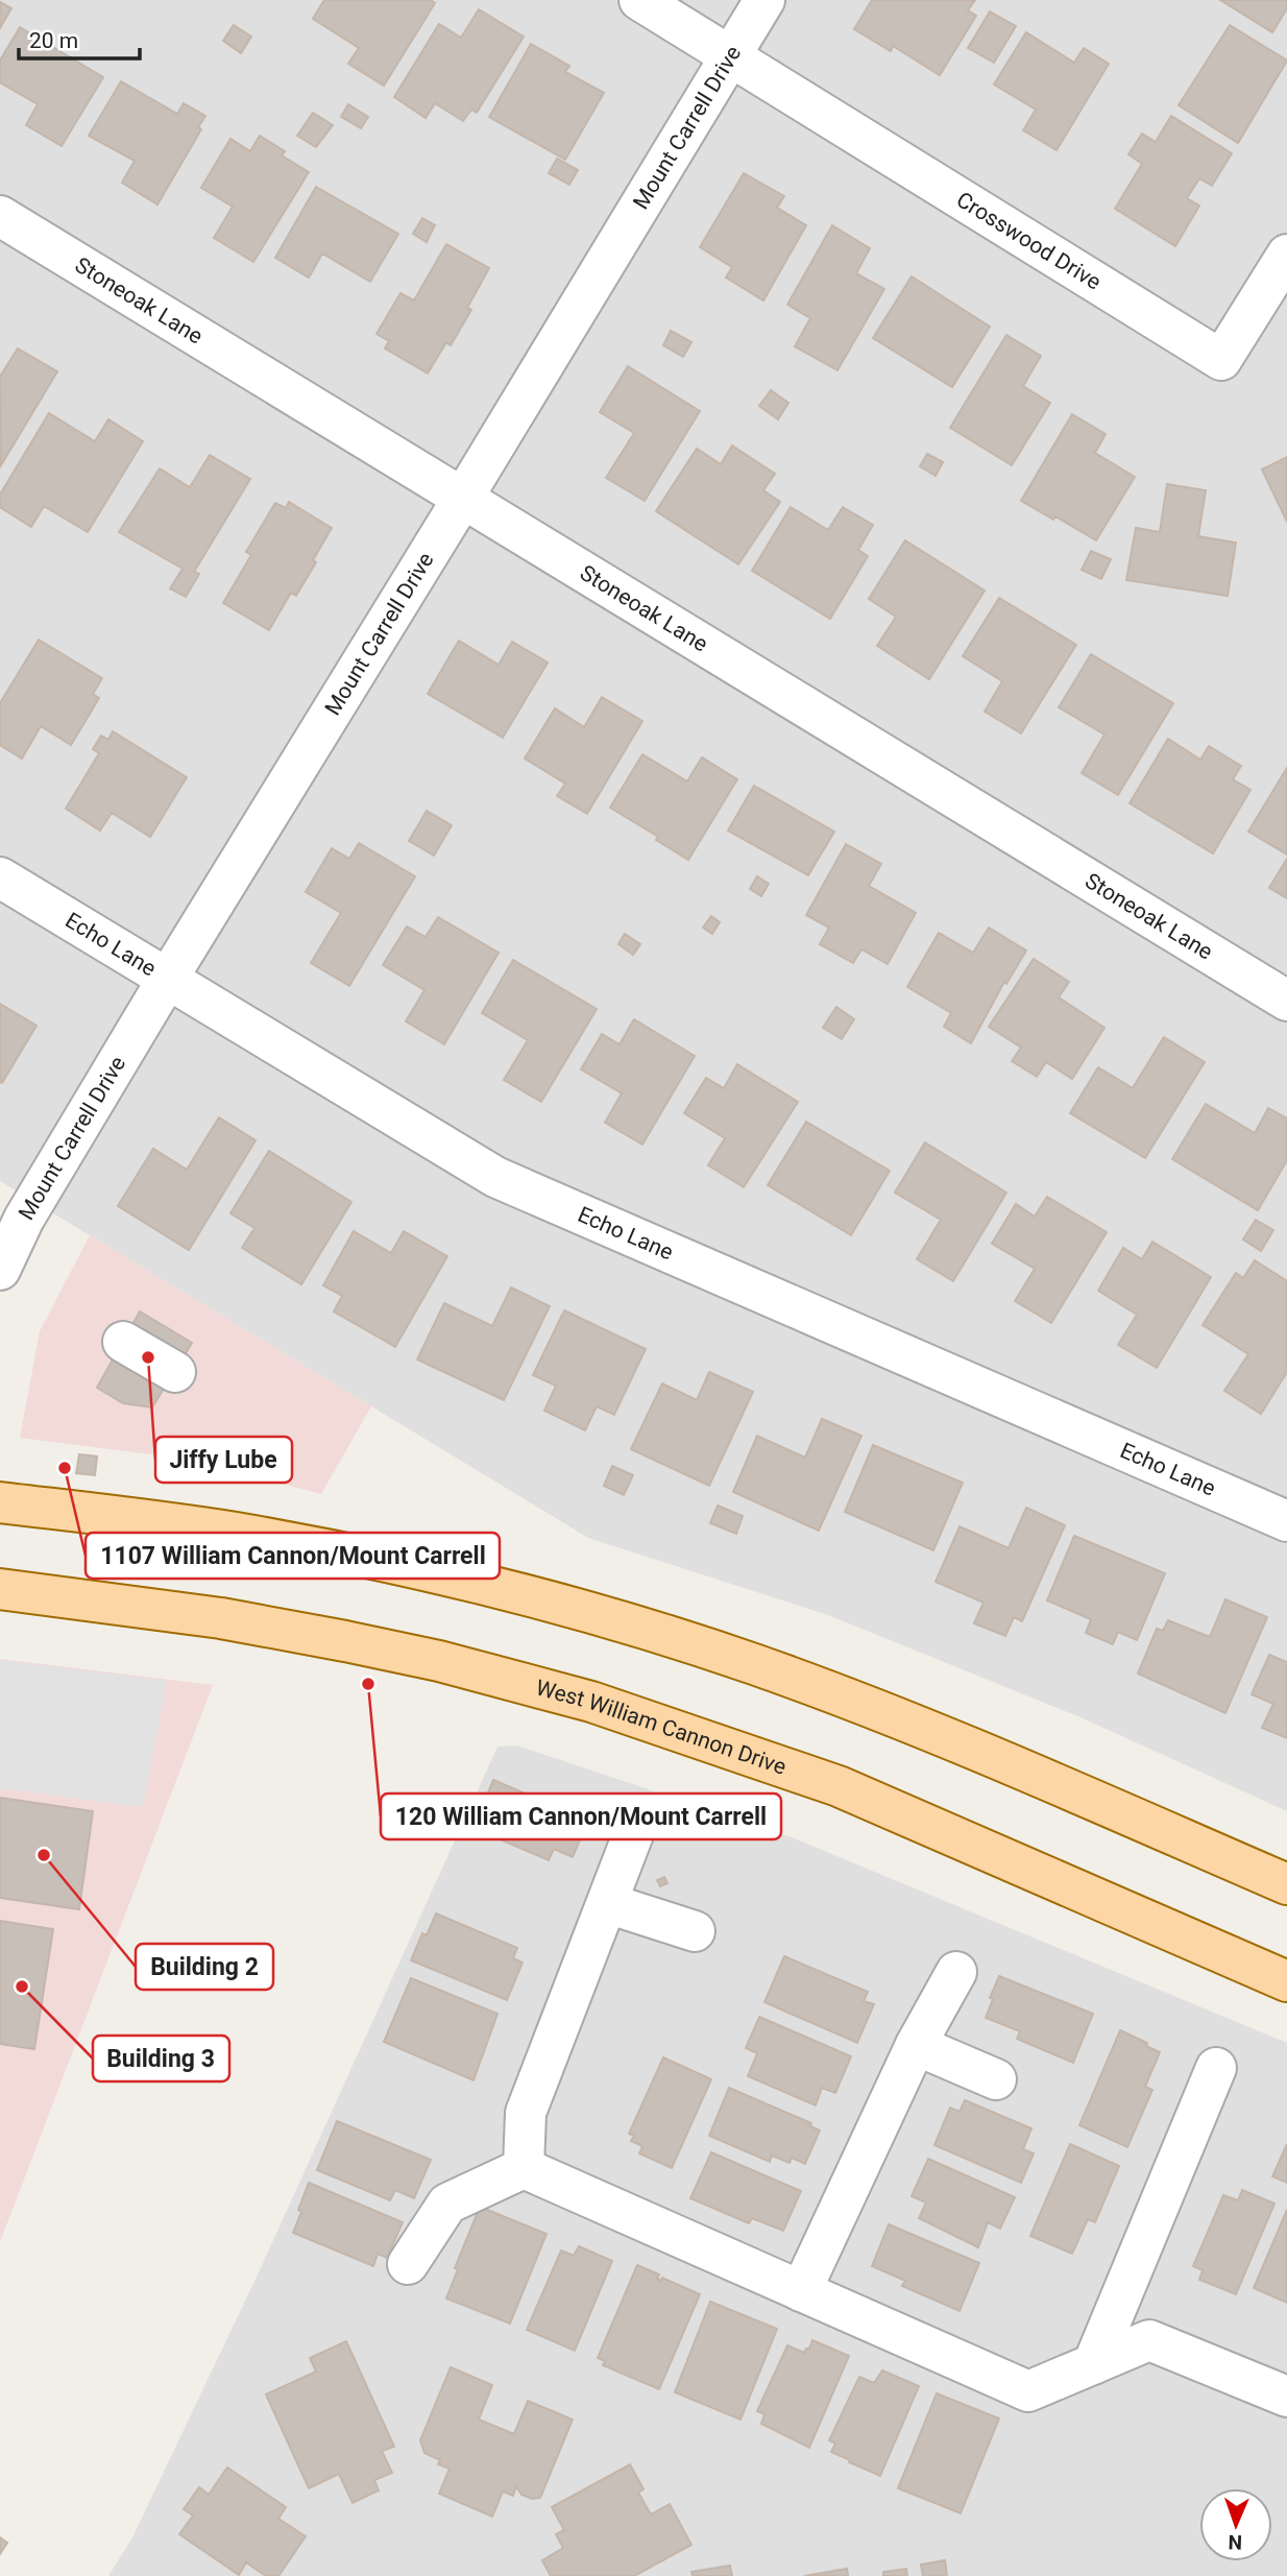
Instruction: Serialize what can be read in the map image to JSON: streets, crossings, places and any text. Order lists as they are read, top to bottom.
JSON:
{
  "streets": {
    "main road": ["West William Cannon Drive"],
    "street": [
      "Mount Carrell Drive",
      "Crosswood Drive",
      "Stoneoak Lane",
      "Echo Lane"
    ]
  },
  "crossings": [
    ["Mount Carrell Drive", "Crosswood Drive"],
    ["Mount Carrell Drive", "Stoneoak Lane"],
    ["Mount Carrell Drive", "Echo Lane"]
  ],
  "places": [
    "Jiffy Lube",
    "1107 William Cannon/Mount Carrell",
    "120 William Cannon/Mount Carrell",
    "Building 2",
    "Building 3"
  ],
  "scale_bar": "20 m",
  "north": "bottom"
}
